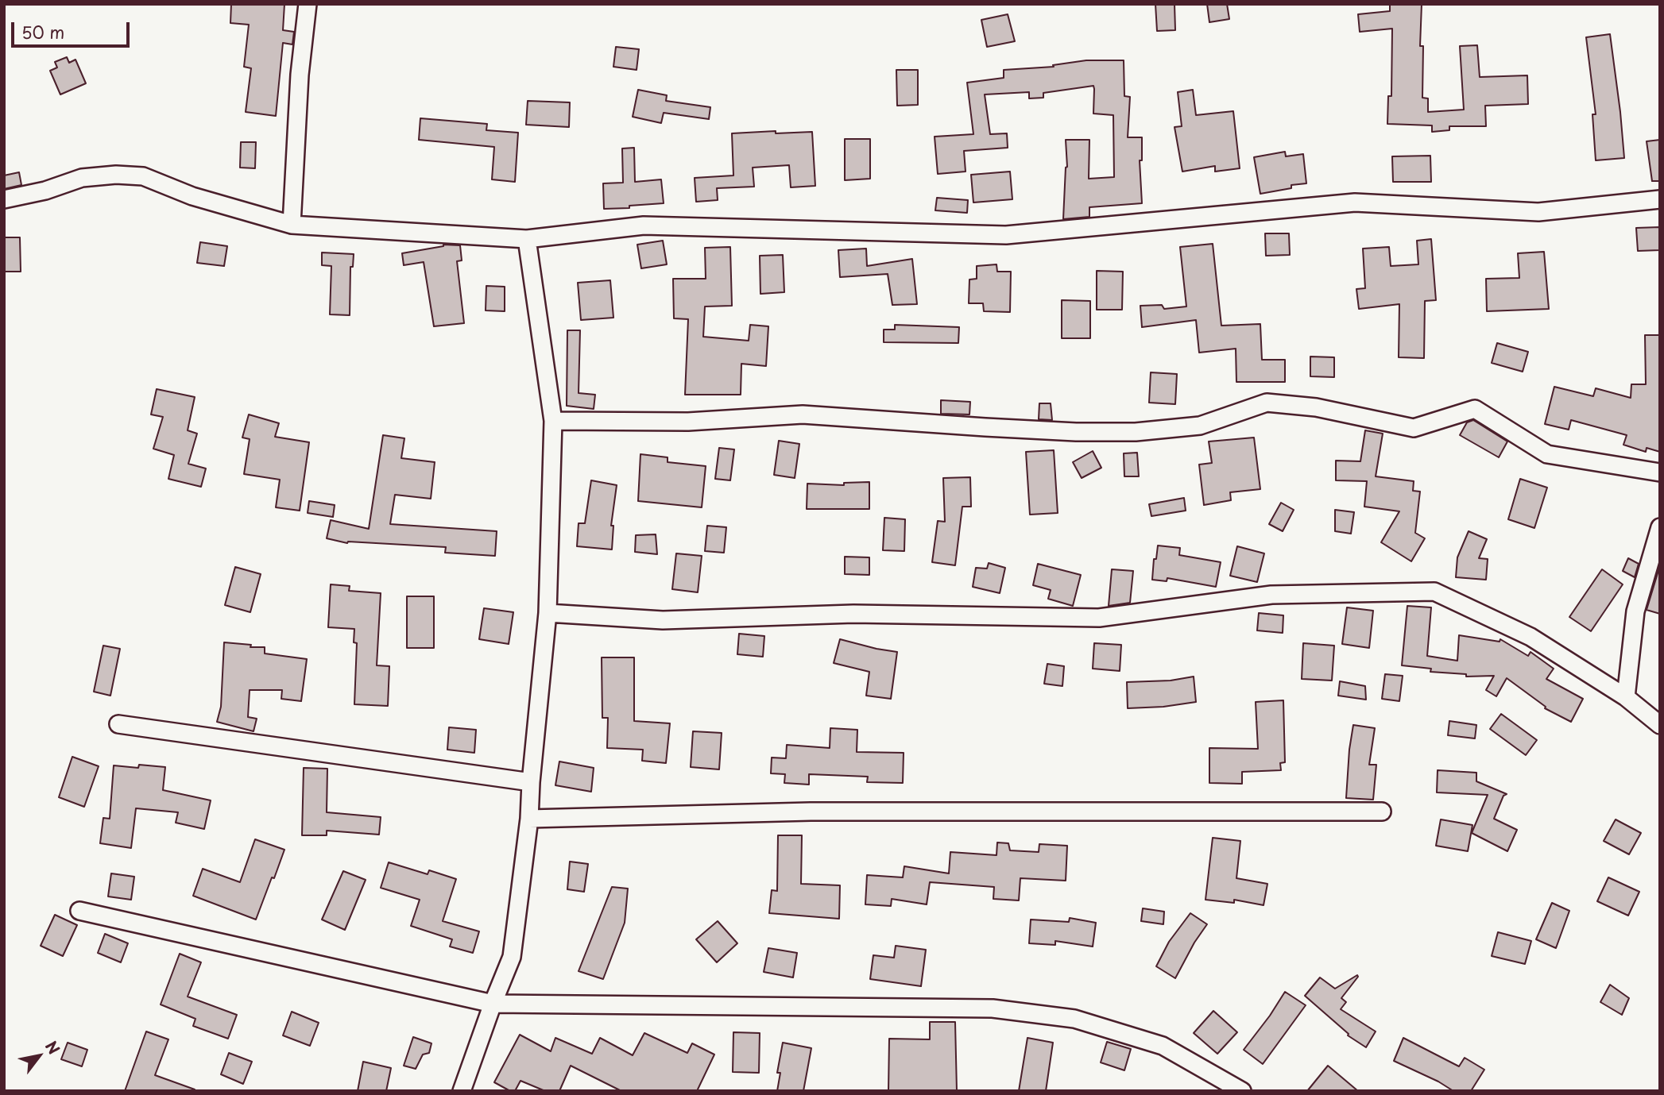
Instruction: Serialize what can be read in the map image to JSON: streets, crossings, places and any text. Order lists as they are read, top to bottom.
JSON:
{
  "scale_bar": "50 m",
  "north": "top right"
}
